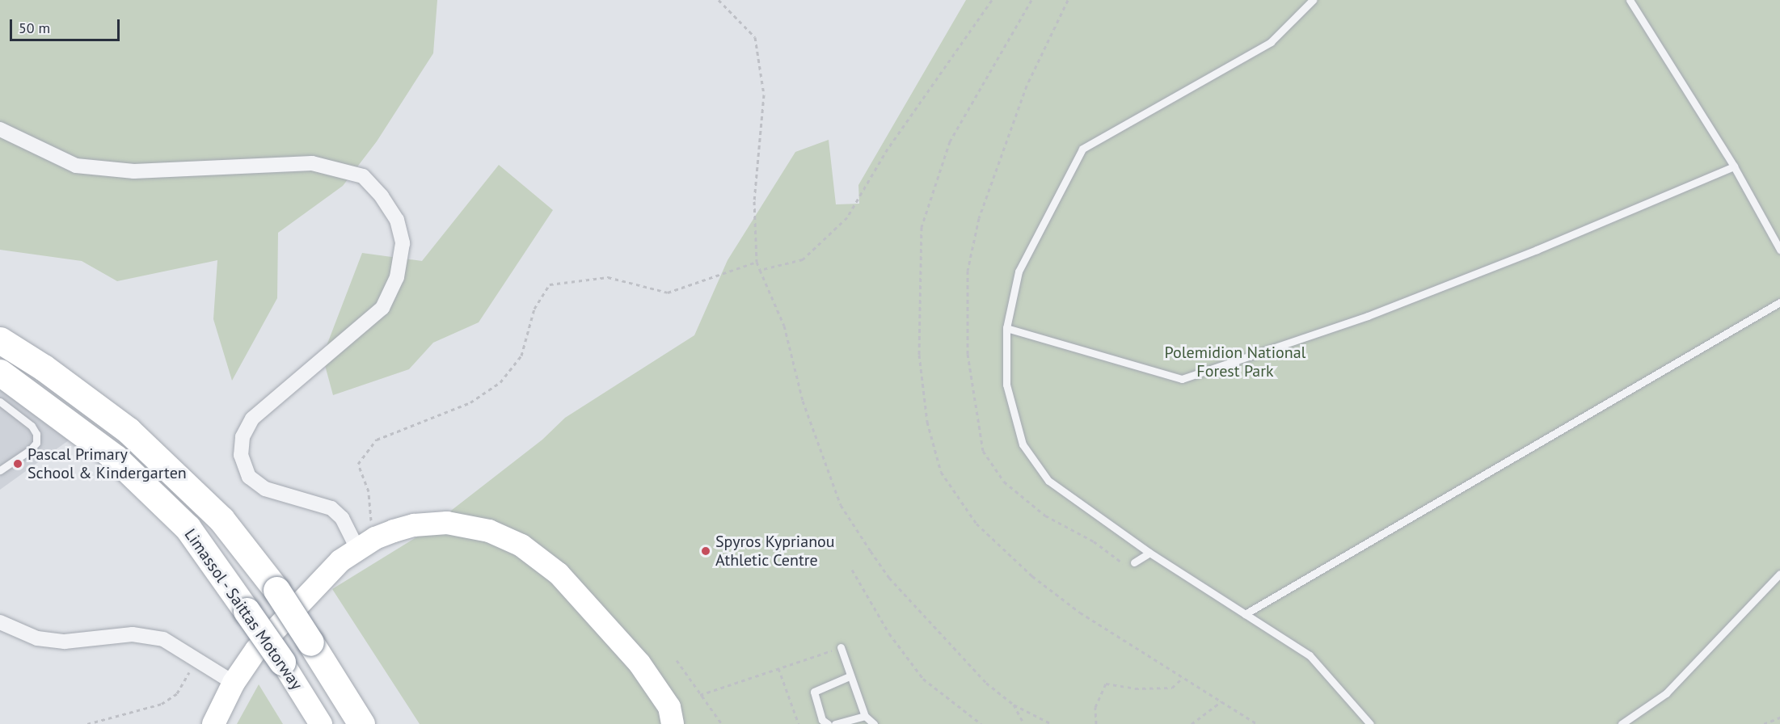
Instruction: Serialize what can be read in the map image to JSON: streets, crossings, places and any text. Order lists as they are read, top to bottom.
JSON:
{
  "streets": {
    "highway": ["Limassol - Saittas Motorway"]
  },
  "parks": ["Polemidion National Forest Park"],
  "places": ["Pascal Primary School & Kindergarten", "Spyros Kyprianou Athletic Centre"],
  "scale_bar": "50 m"
}
